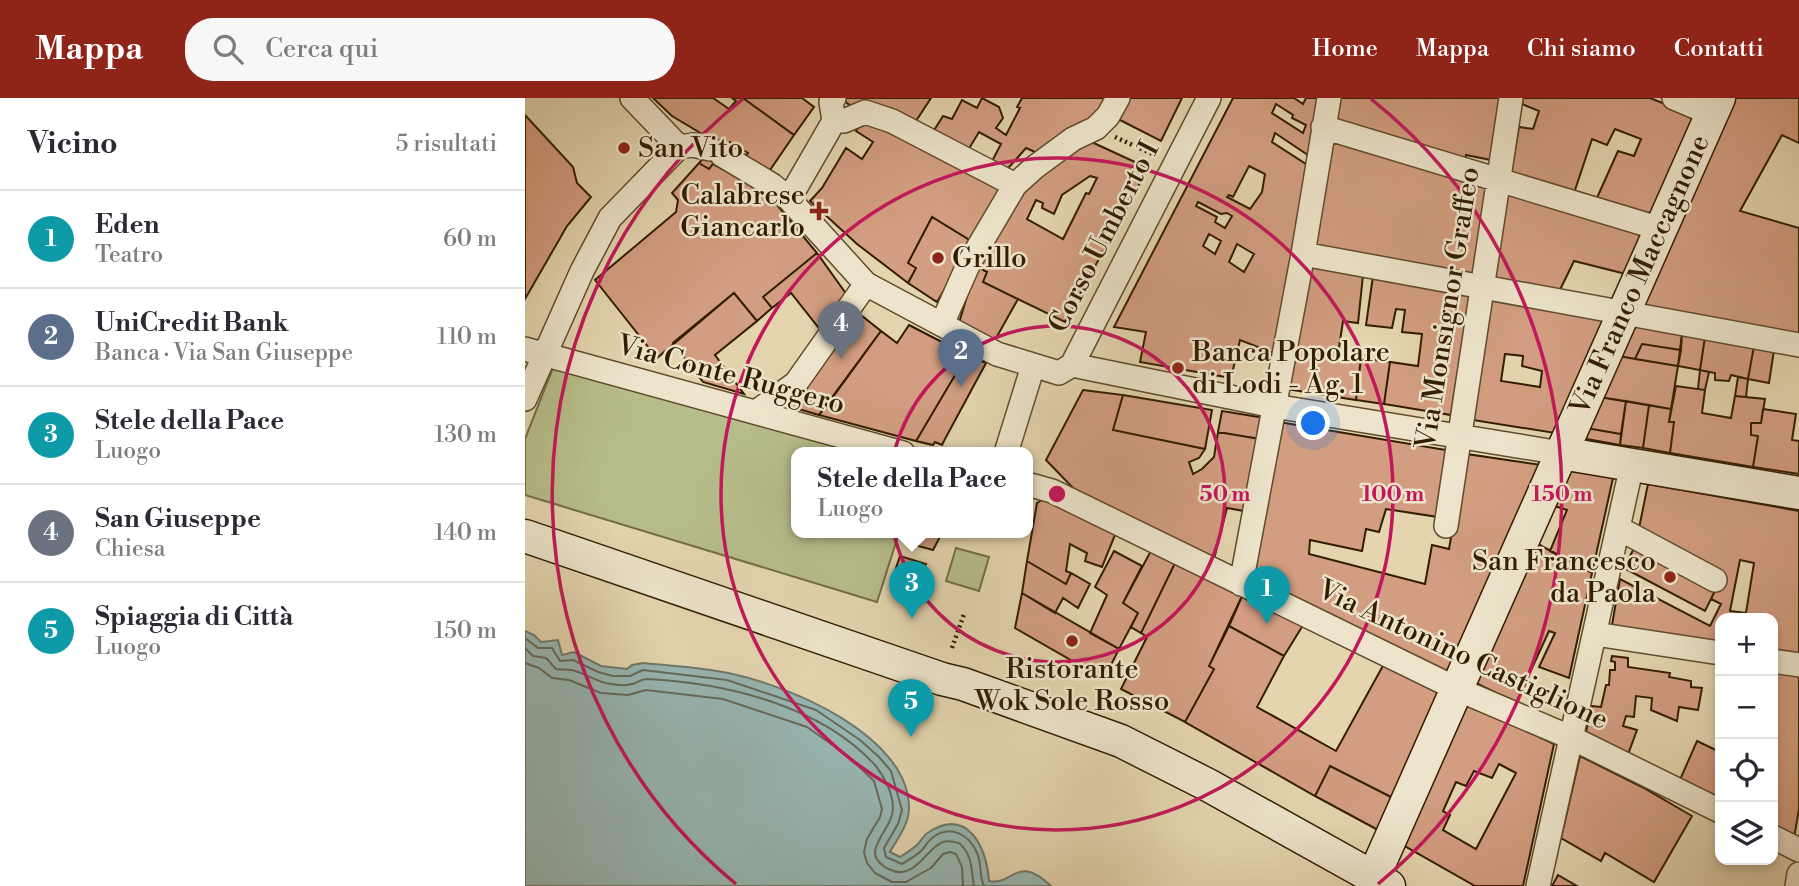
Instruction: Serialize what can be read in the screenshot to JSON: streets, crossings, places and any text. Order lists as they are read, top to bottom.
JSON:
{
  "streets": {
    "main road": ["Via Franco Maccagnone"],
    "street": [
      "Corso Umberto I",
      "Via Monsignor Graffeo",
      "Via Conte Ruggero",
      "Via Antonino Castiglione"
    ]
  },
  "crossings": [
    ["Via Franco Maccagnone", "Via Antonino Castiglione"]
  ],
  "places": {
    "other": [
      "San Vito",
      "Grillo",
      "Banca Popolare di Lodi - Ag. 1",
      "San Francesco da Paola",
      "Ristorante Wok Sole Rosso"
    ],
    "health": ["Calabrese Giancarlo"]
  },
  "page": {
    "header": "Mappa",
    "search": "Cerca qui",
    "nav": [
      "Home",
      "Mappa",
      "Chi siamo",
      "Contatti"
    ],
    "heading": ["Vicino", "5 risultati"],
    "list": [
      {
        "mark": "1",
        "name": "Eden",
        "note": "Teatro",
        "value": "60 m"
      },
      {
        "mark": "2",
        "name": "UniCredit Bank",
        "note": "Banca · Via San Giuseppe",
        "value": "110 m"
      },
      {
        "mark": "3",
        "name": "Stele della Pace",
        "note": "Luogo",
        "value": "130 m"
      },
      {
        "mark": "4",
        "name": "San Giuseppe",
        "note": "Chiesa",
        "value": "140 m"
      },
      {
        "mark": "5",
        "name": "Spiaggia di Città",
        "note": "Luogo",
        "value": "150 m"
      }
    ],
    "pins": [
      "4",
      "2",
      "3",
      "1",
      "5"
    ],
    "popup": ["Stele della Pace", "Luogo"],
    "map_buttons": ["+", "−"]
  },
  "rings": ["50 m", "100 m", "150 m"]
}
